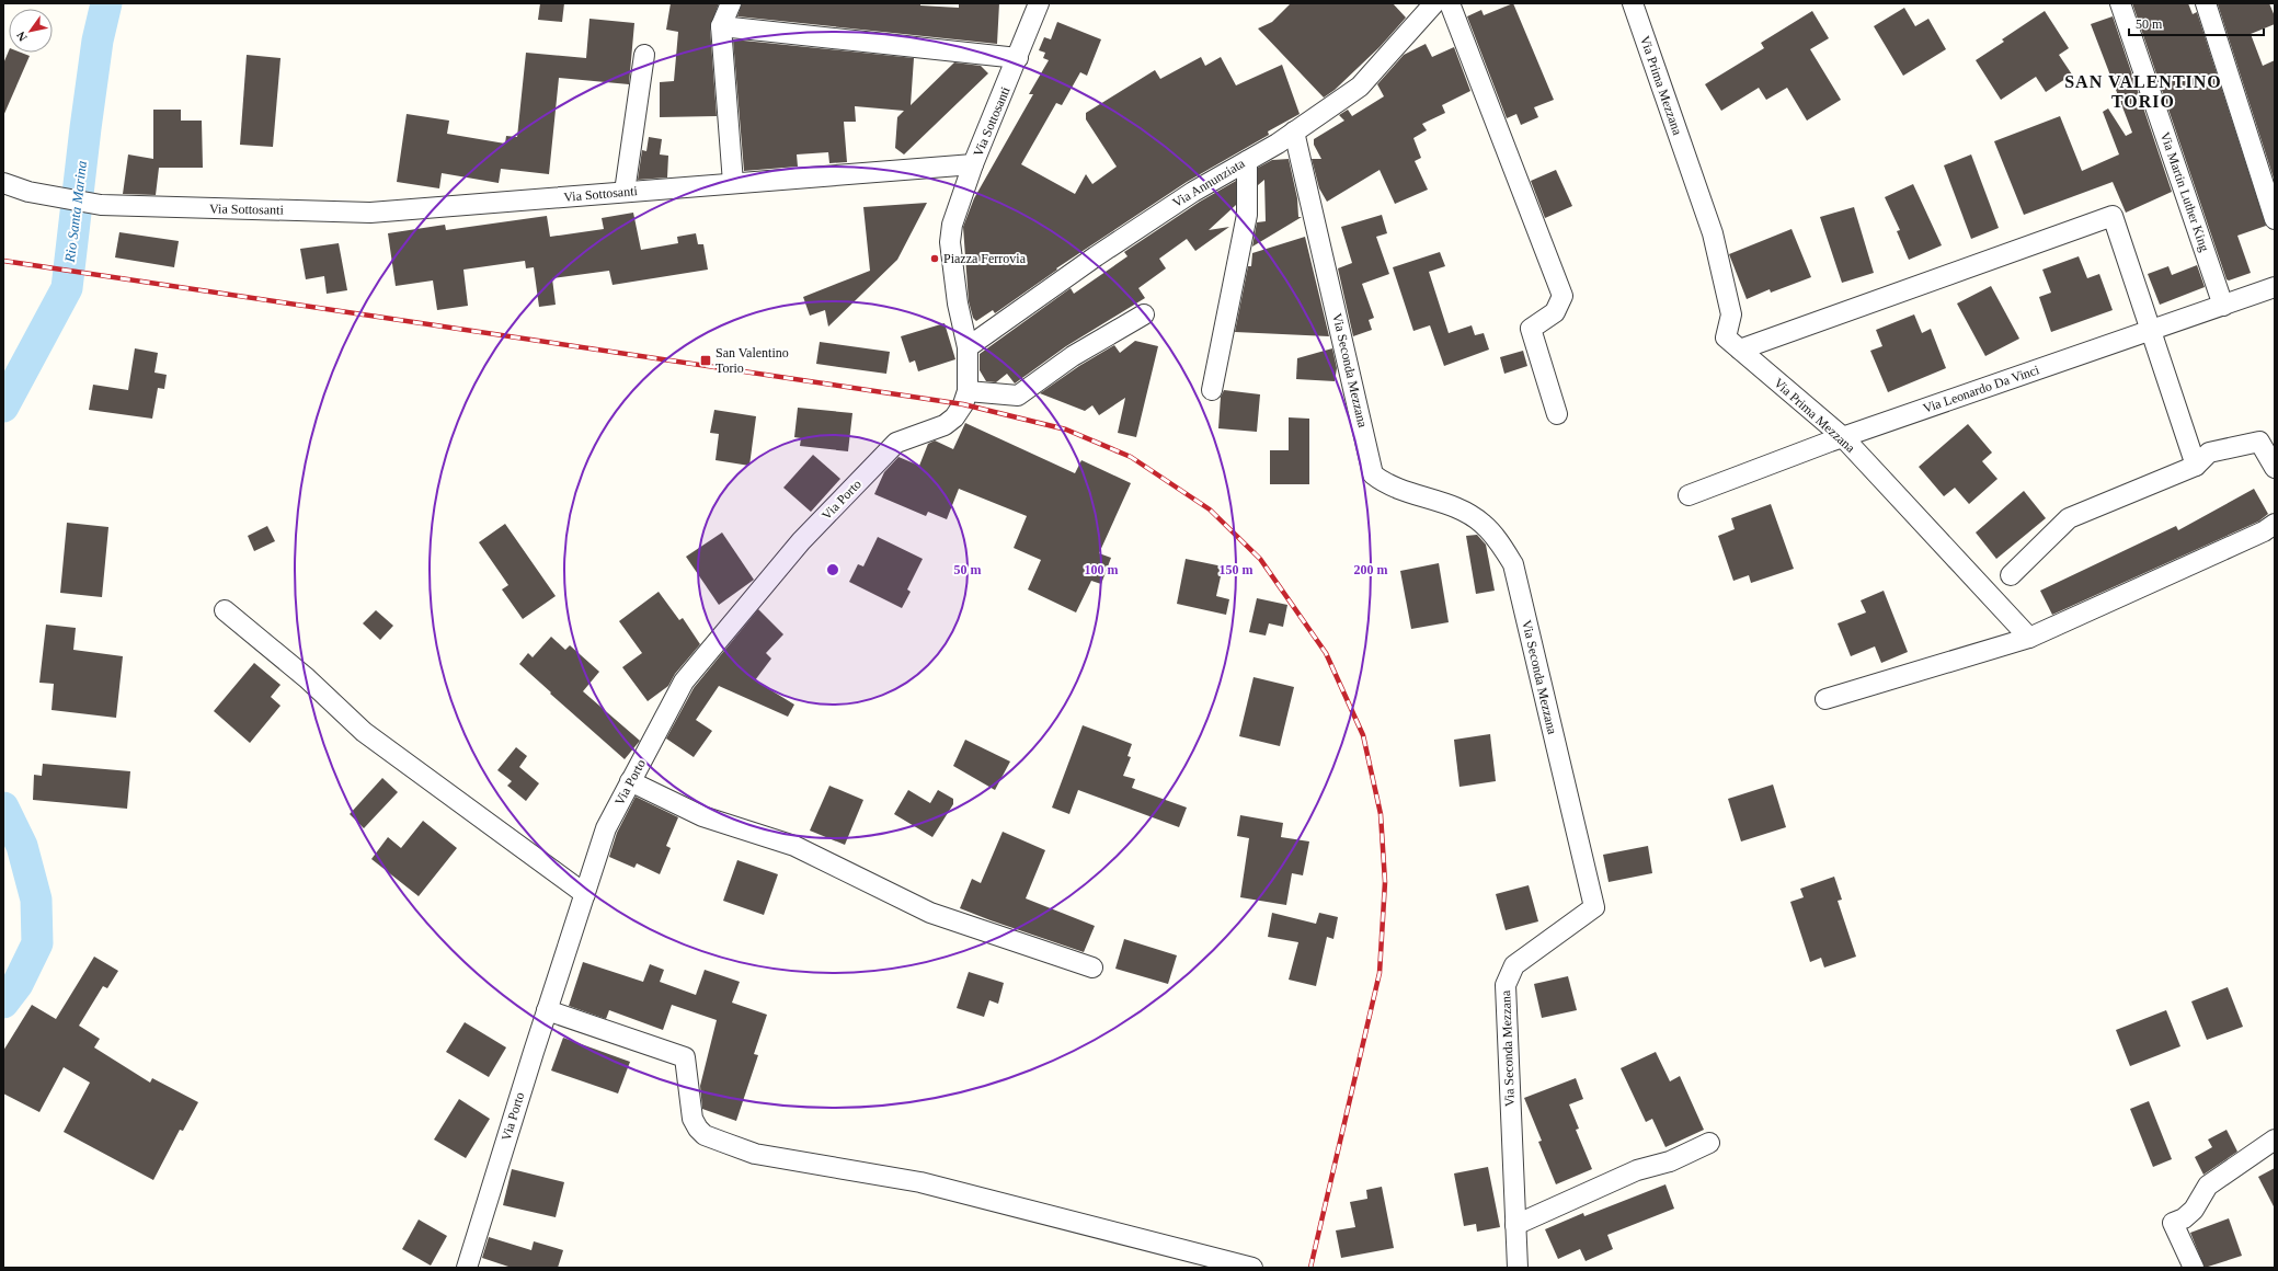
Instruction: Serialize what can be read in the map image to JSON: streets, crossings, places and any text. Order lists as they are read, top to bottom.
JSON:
{
  "streets": {
    "street": [
      "Via Prima Mezzana",
      "Via Sottosanti",
      "Via Annunziata",
      "Via Martin Luther King",
      "Via Seconda Mezzana",
      "Via Leonardo Da Vinci",
      "Via Porto"
    ]
  },
  "crossings": [
    ["Via Prima Mezzana", "Via Leonardo Da Vinci"],
    ["Via Annunziata", "Via Seconda Mezzana"],
    ["Via Martin Luther King", "Via Leonardo Da Vinci"]
  ],
  "districts": ["SAN VALENTINO TORIO"],
  "water": ["Rio Santa Marina"],
  "places": {
    "other": ["Piazza Ferrovia"],
    "transit": ["San Valentino Torio"]
  },
  "scale_bar": "50 m",
  "north": "bottom left",
  "rings": [
    "50 m",
    "100 m",
    "150 m",
    "200 m"
  ]
}
